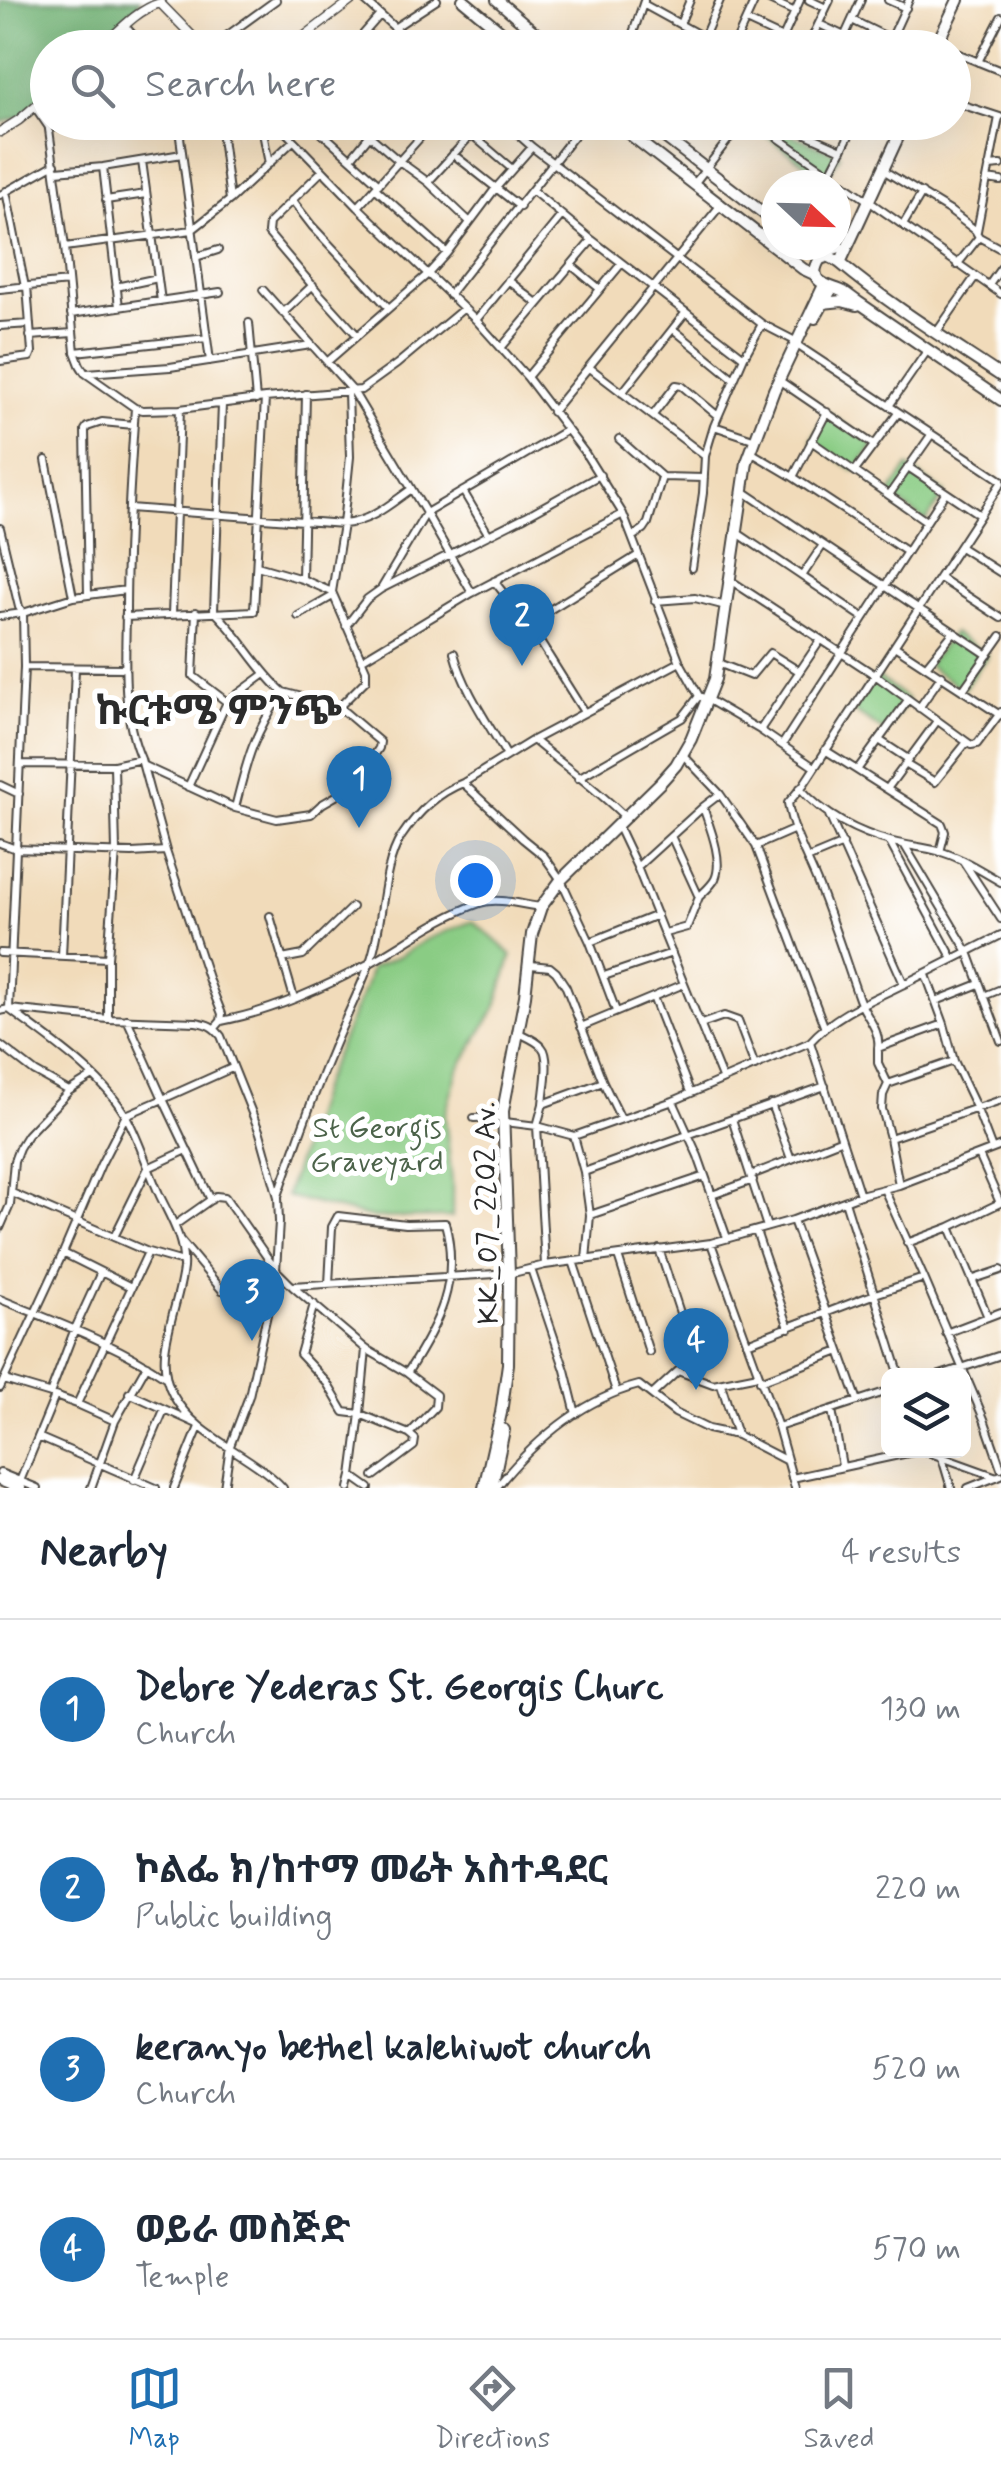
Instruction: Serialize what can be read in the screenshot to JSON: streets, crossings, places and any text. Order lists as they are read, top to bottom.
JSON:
{
  "streets": {
    "main road": ["KK_07_2202 Av."]
  },
  "districts": ["ኩርቱሜ ምንጭ"],
  "parks": ["St Georgis Graveyard"],
  "north": "right",
  "page": {
    "search": "Search here",
    "pins": [
      "2",
      "1",
      "3",
      "4"
    ],
    "heading": ["Nearby", "4 results"],
    "list": [
      {
        "mark": "1",
        "name": "Debre Yederas St. Georgis Churc",
        "note": "Church",
        "value": "130 m"
      },
      {
        "mark": "2",
        "name": "ኮልፌ ክ/ከተማ መሬት አስተዳደር",
        "note": "Public building",
        "value": "220 m"
      },
      {
        "mark": "3",
        "name": "keranyo bethel kalehiwot church",
        "note": "Church",
        "value": "520 m"
      },
      {
        "mark": "4",
        "name": "ወይራ መስጅድ",
        "note": "Temple",
        "value": "570 m"
      }
    ],
    "nav": ["Map", "Directions", "Saved"]
  }
}
